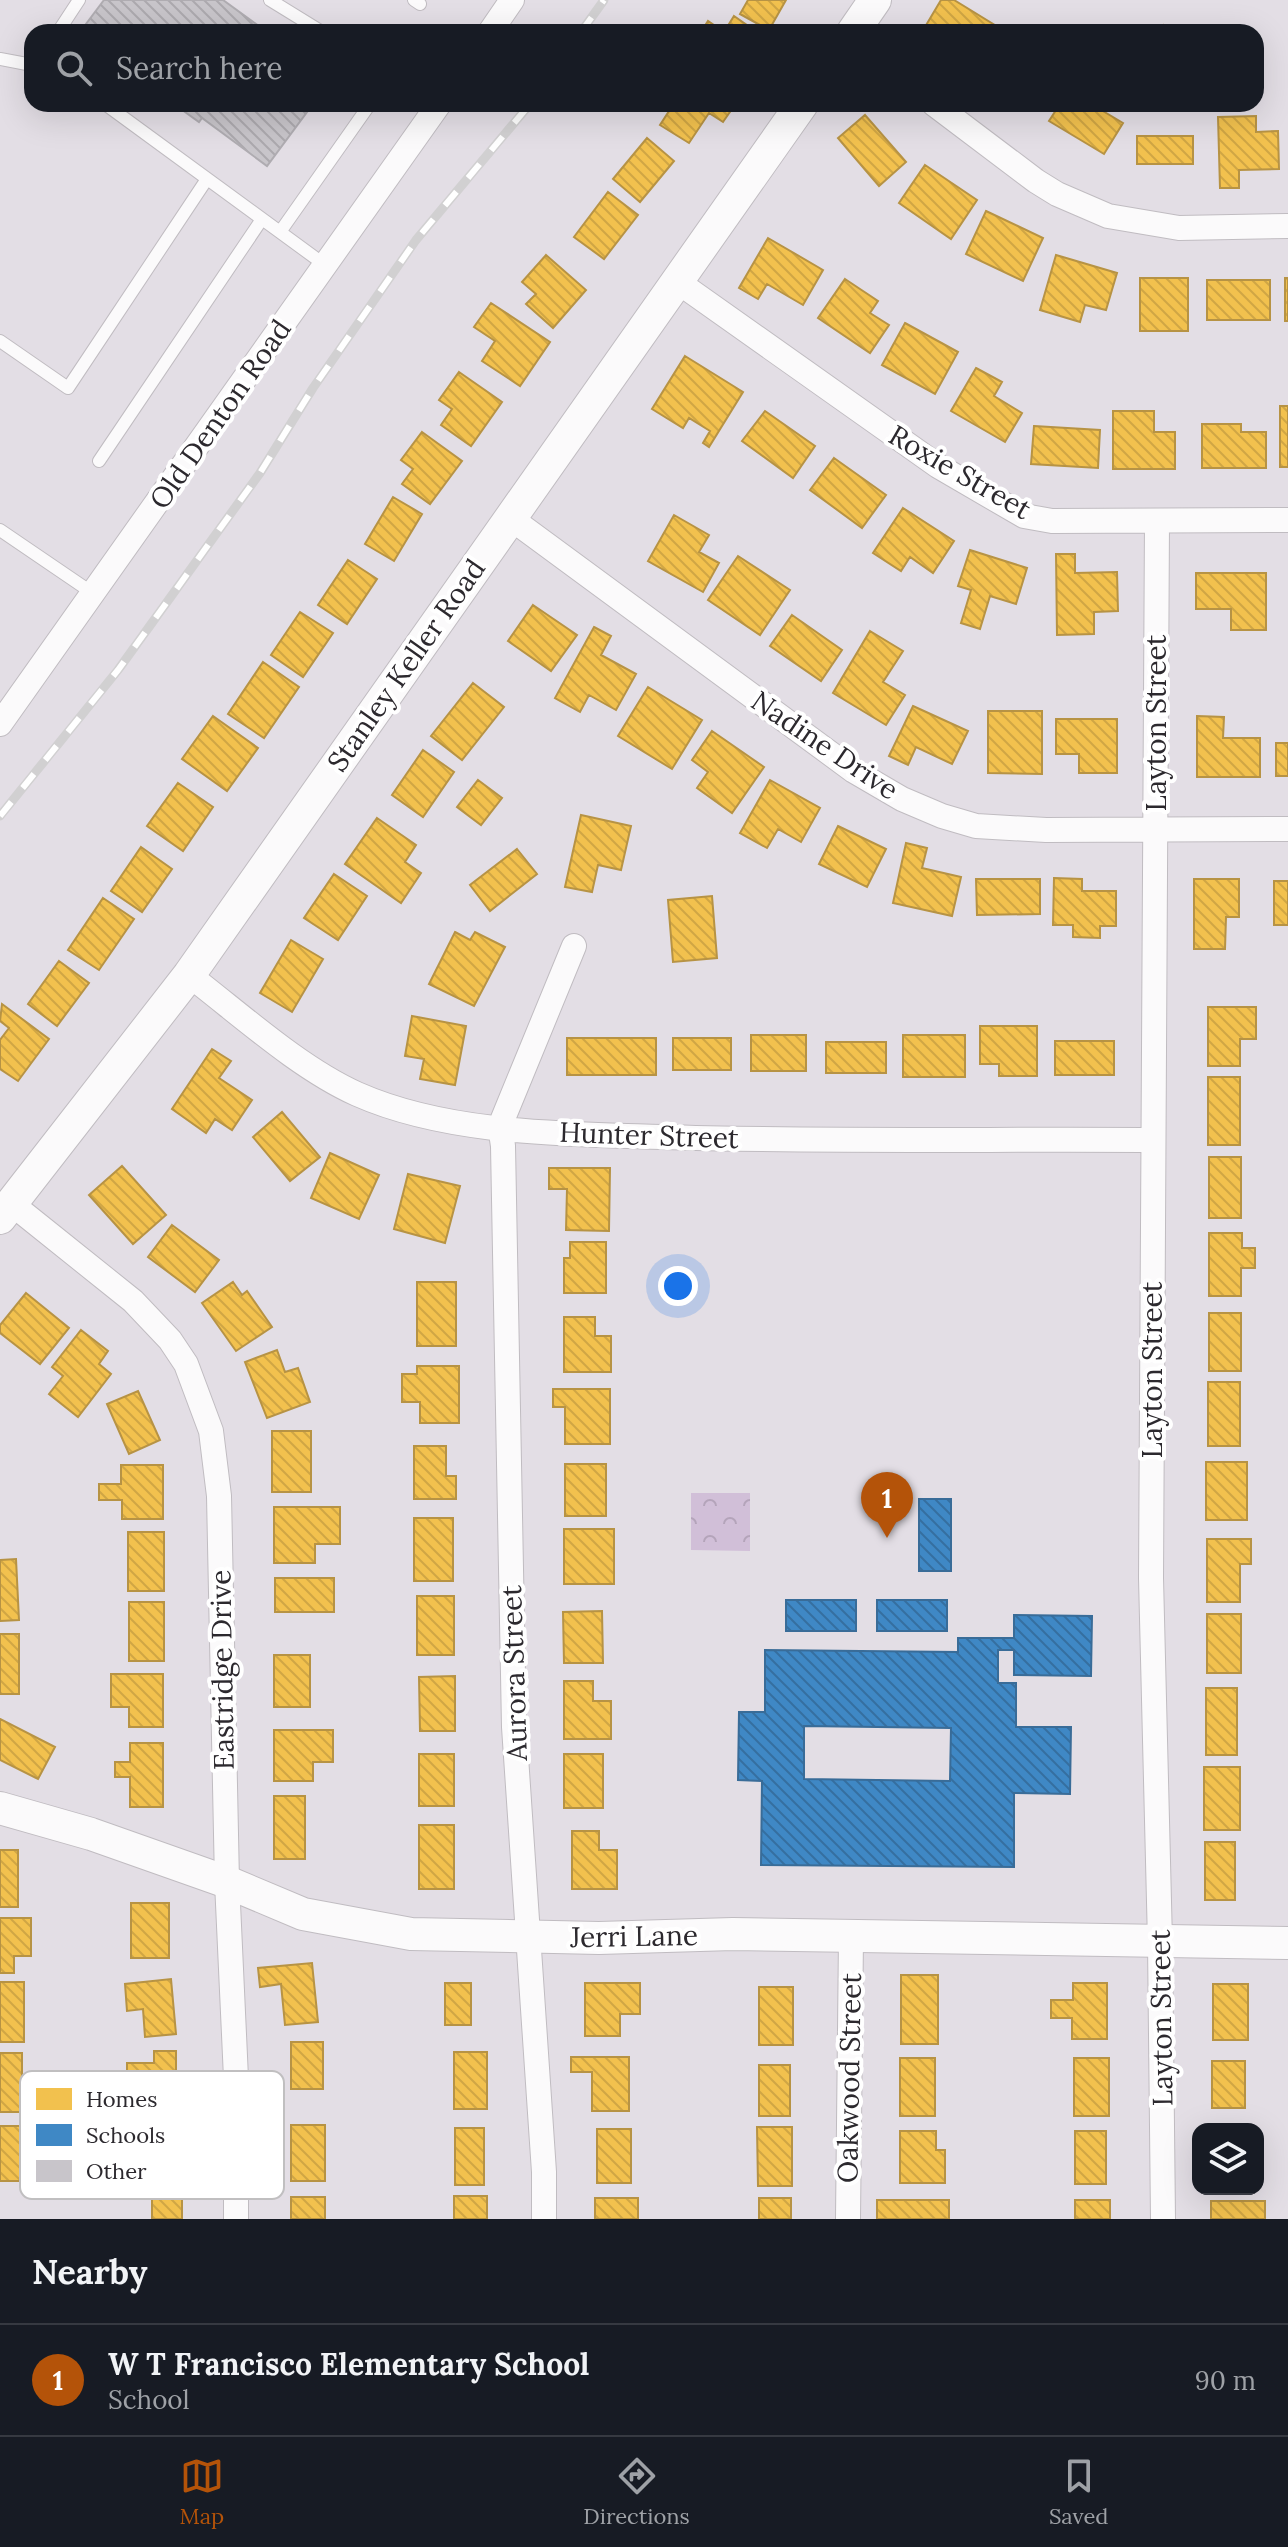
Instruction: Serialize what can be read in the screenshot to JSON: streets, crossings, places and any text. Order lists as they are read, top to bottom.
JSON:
{
  "streets": {
    "street": [
      "Old Denton Road",
      "Roxie Street",
      "Stanley Keller Road",
      "Layton Street",
      "Nadine Drive",
      "Hunter Street",
      "Eastridge Drive",
      "Aurora Street",
      "Jerri Lane",
      "Oakwood Street"
    ]
  },
  "crossings": [
    ["Roxie Street", "Stanley Keller Road"],
    ["Roxie Street", "Layton Street"],
    ["Stanley Keller Road", "Nadine Drive"],
    ["Stanley Keller Road", "Hunter Street"],
    ["Stanley Keller Road", "Eastridge Drive"],
    ["Layton Street", "Nadine Drive"],
    ["Layton Street", "Hunter Street"],
    ["Layton Street", "Jerri Lane"],
    ["Hunter Street", "Aurora Street"],
    ["Eastridge Drive", "Jerri Lane"],
    ["Aurora Street", "Jerri Lane"],
    ["Jerri Lane", "Oakwood Street"]
  ],
  "legend": ["Homes", "Schools", "Other"],
  "page": {
    "search": "Search here",
    "pins": "1",
    "heading": "Nearby",
    "list": [
      {
        "mark": "1",
        "name": "W T Francisco Elementary School",
        "note": "School",
        "value": "90 m"
      }
    ],
    "nav": ["Map", "Directions", "Saved"]
  }
}
